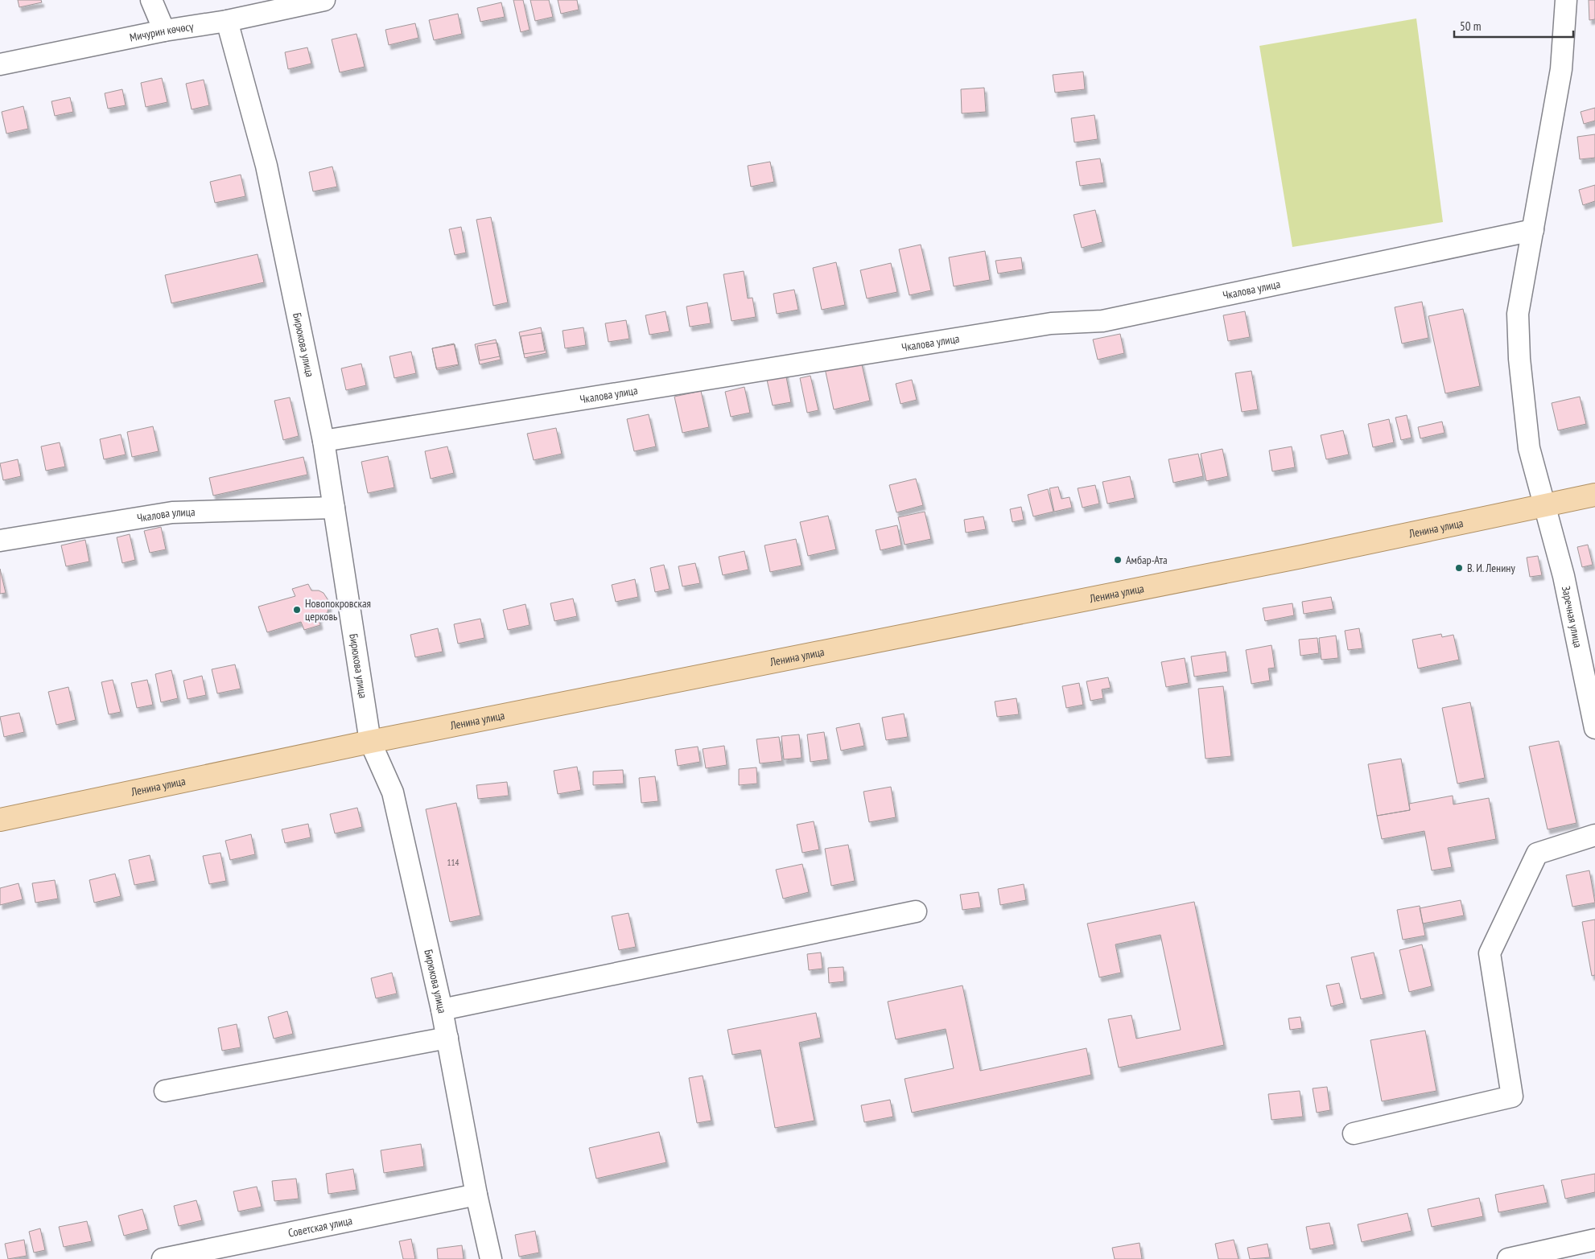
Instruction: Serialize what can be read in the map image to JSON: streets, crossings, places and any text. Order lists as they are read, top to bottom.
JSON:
{
  "streets": {
    "main road": ["Ленина улица"],
    "street": [
      "Мичурин көчөсү",
      "Чкалова улица",
      "Бирюкова улица",
      "Заречная улица",
      "Советская улица"
    ]
  },
  "crossings": [
    ["Мичурин көчөсү", "Бирюкова улица"],
    ["Чкалова улица", "Бирюкова улица"],
    ["Чкалова улица", "Заречная улица"],
    ["Бирюкова улица", "Ленина улица"],
    ["Бирюкова улица", "Советская улица"],
    ["Ленина улица", "Заречная улица"]
  ],
  "places": ["Амбар-Ата", "В. И. Ленину", "Новопокровская церковь"],
  "house_numbers": ["114"],
  "scale_bar": "50 m"
}
